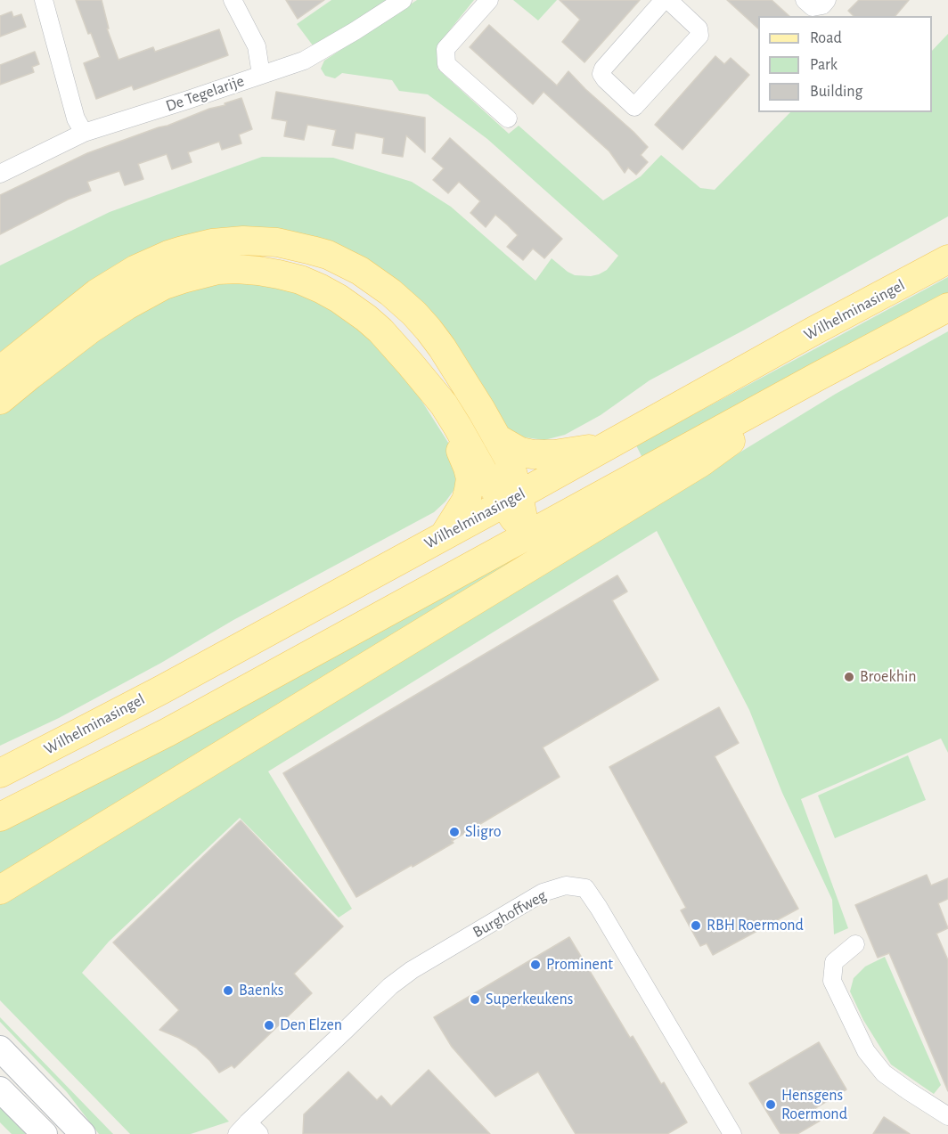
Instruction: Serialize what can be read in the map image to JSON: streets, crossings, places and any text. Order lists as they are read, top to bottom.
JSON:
{
  "streets": {
    "main road": ["Wilhelminasingel"],
    "street": ["De Tegelarije", "Burghoffweg"]
  },
  "places": [
    "Broekhin",
    "Sligro",
    "RBH Roermond",
    "Prominent",
    "Baenks",
    "Superkeukens",
    "Den Elzen",
    "Hensgens Roermond"
  ],
  "legend": ["Road", "Park", "Building"]
}
